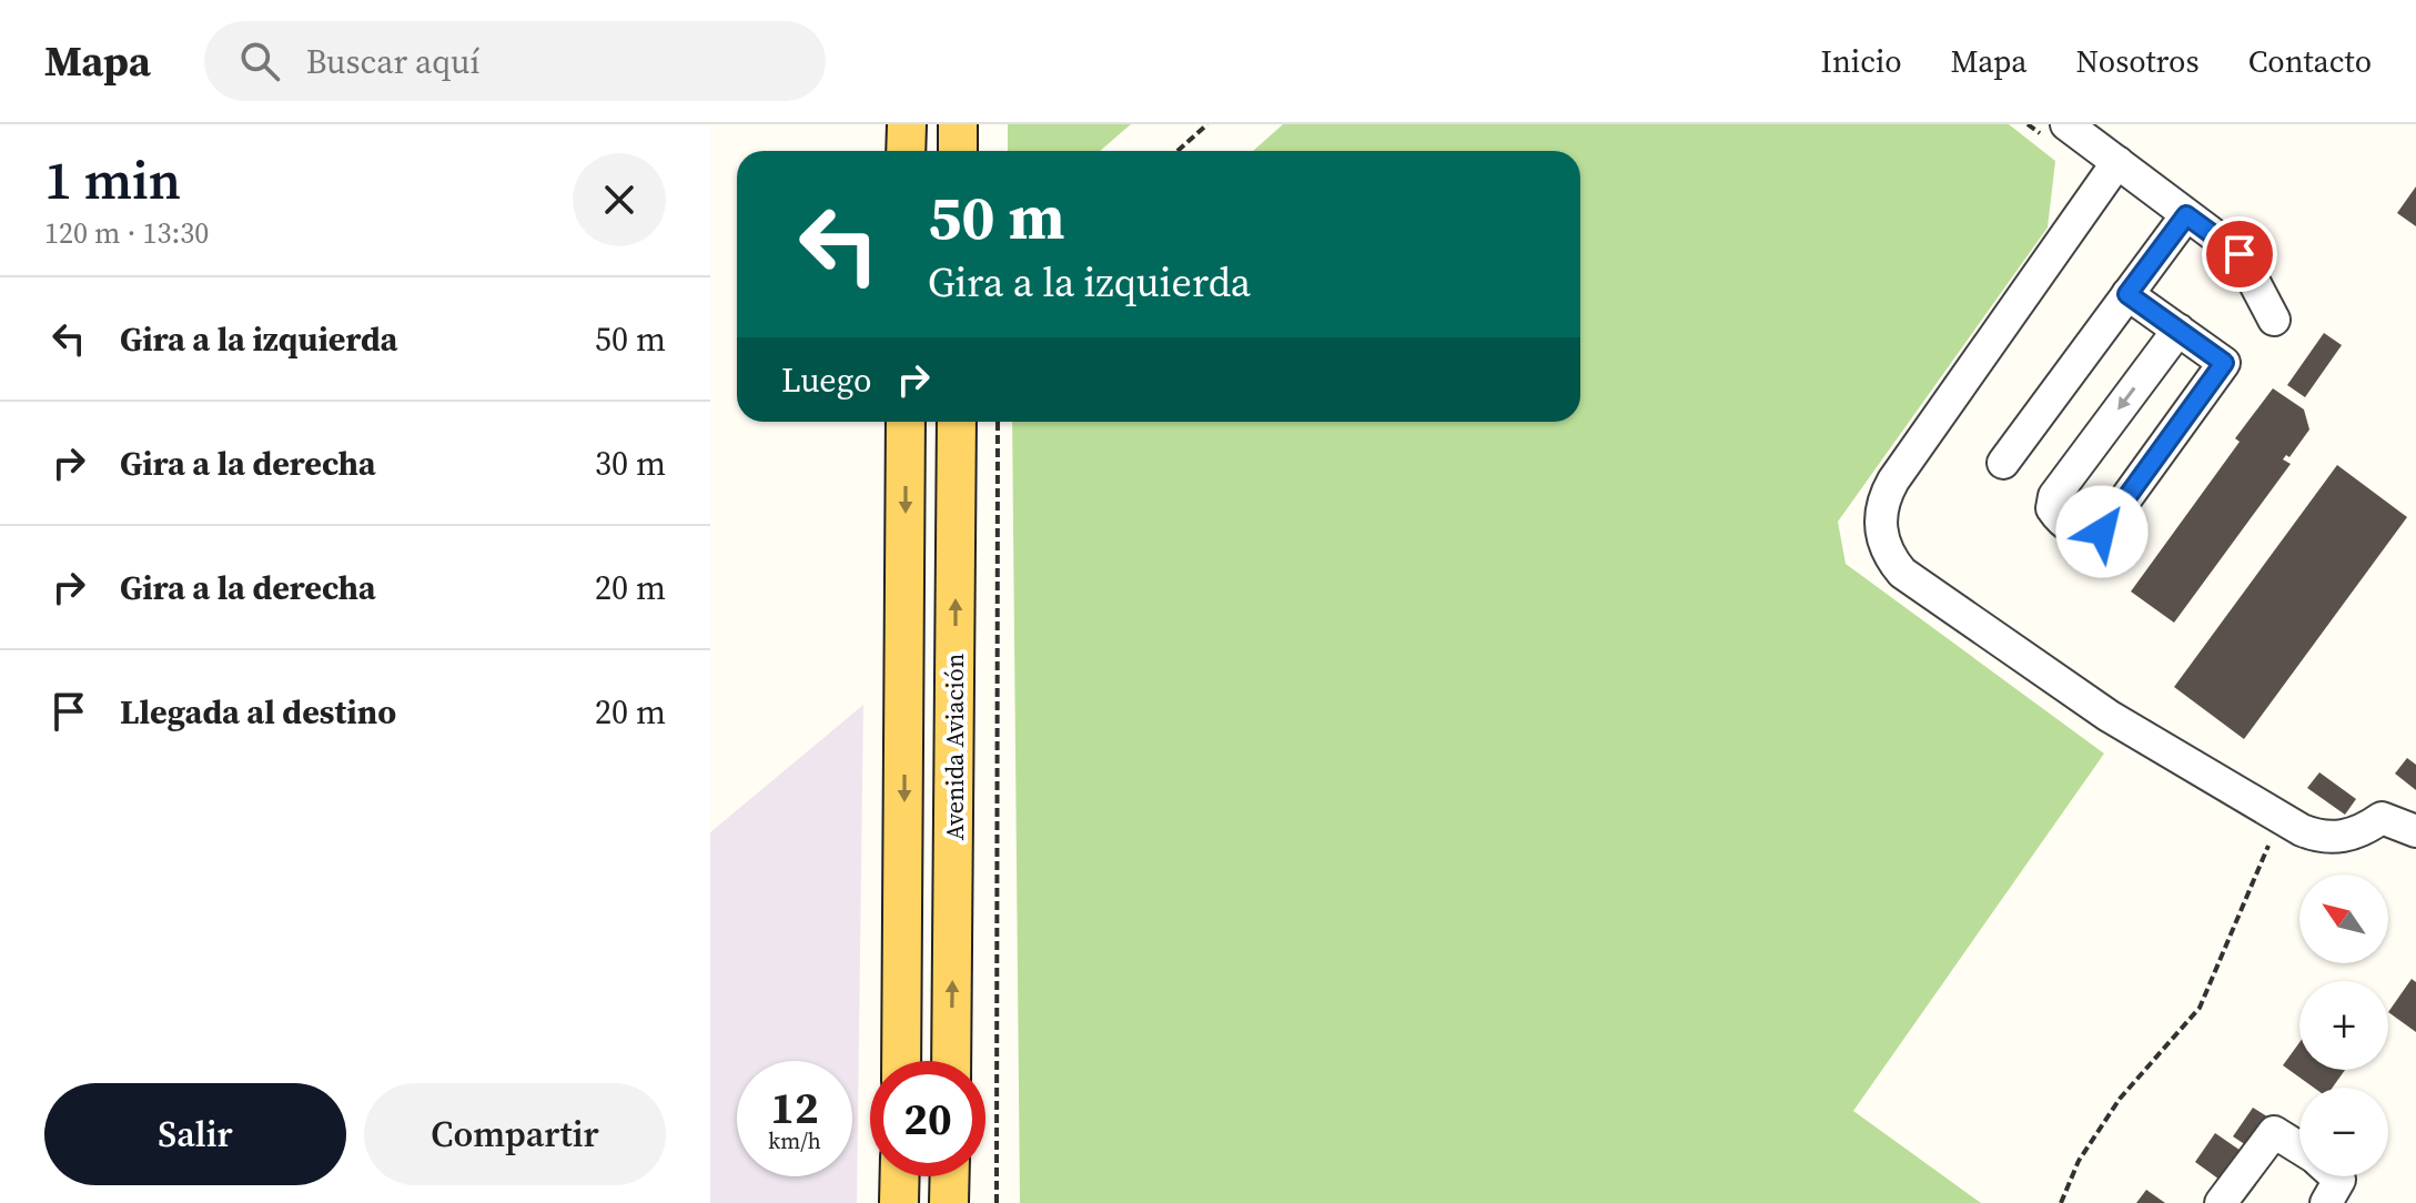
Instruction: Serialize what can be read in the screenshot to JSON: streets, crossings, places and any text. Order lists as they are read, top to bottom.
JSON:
{
  "streets": {
    "main road": ["Avenida Aviación"]
  },
  "north": "top left",
  "page": {
    "header": "Mapa",
    "search": "Buscar aquí",
    "nav": [
      "Inicio",
      "Mapa",
      "Nosotros",
      "Contacto"
    ],
    "heading": ["1 min", "120 m · 13:30"],
    "turn": ["50 m", "Gira a la izquierda"],
    "list": [
      {
        "name": "Gira a la izquierda",
        "value": "50 m"
      },
      {
        "name": "Gira a la derecha",
        "value": "30 m"
      },
      {
        "name": "Gira a la derecha",
        "value": "20 m"
      },
      {
        "name": "Llegada al destino",
        "value": "20 m"
      }
    ],
    "then": "Luego",
    "map_buttons": ["+", "−"],
    "speed": "12 km/h",
    "limit": "20",
    "buttons": ["Salir", "Compartir"]
  }
}
